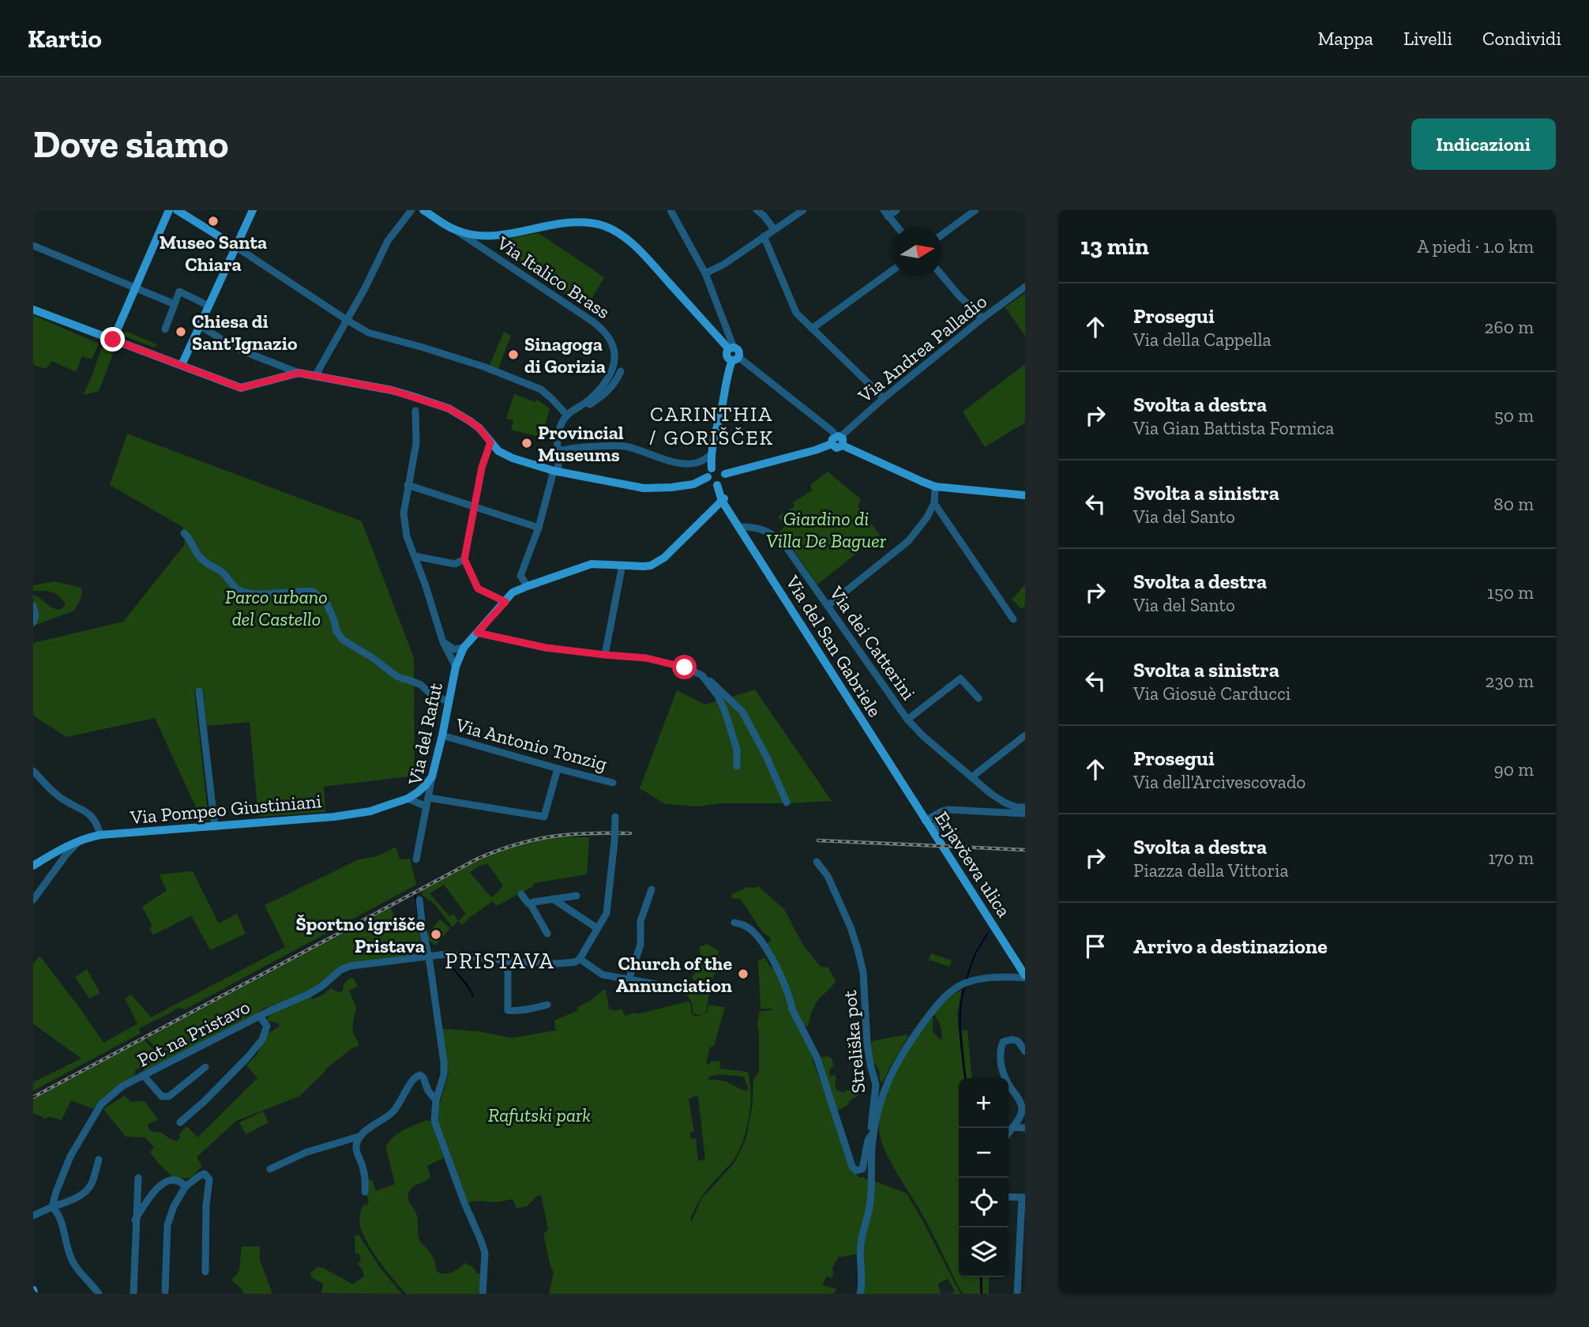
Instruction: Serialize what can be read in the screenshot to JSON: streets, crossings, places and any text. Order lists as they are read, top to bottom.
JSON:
{
  "streets": {
    "main road": [
      "Via Italico Brass",
      "Via del San Gabriele",
      "Via del Rafut",
      "Via Pompeo Giustiniani",
      "Erjavčeva ulica"
    ],
    "street": [
      "Via Andrea Palladio",
      "Via dei Catterini",
      "Via Antonio Tonzig",
      "Pot na Pristavo",
      "Streliška pot"
    ]
  },
  "crossings": [
    ["Via dei Catterini", "Via del San Gabriele"],
    ["Via del San Gabriele", "Erjavčeva ulica"],
    ["Via del Rafut", "Via Antonio Tonzig"],
    ["Via del Rafut", "Via Pompeo Giustiniani"]
  ],
  "districts": ["CARINTHIA / GORIŠČEK", "PRISTAVA"],
  "parks": ["Giardino di Villa De Baguer", "Parco urbano del Castello", "Rafutski park"],
  "places": [
    "Museo Santa Chiara",
    "Chiesa di Sant'Ignazio",
    "Sinagoga di Gorizia",
    "Provincial Museums",
    "Športno igrišče Pristava",
    "Church of the Annunciation"
  ],
  "north": "right",
  "page": {
    "header": "Kartio",
    "nav": ["Mappa", "Livelli", "Condividi"],
    "buttons": "Indicazioni",
    "title": "Dove siamo",
    "heading": ["13 min", "A piedi · 1.0 km"],
    "list": [
      ["Prosegui", "Via della Cappella", "260 m"],
      ["Svolta a destra", "Via Gian Battista Formica", "50 m"],
      ["Svolta a sinistra", "Via del Santo", "80 m"],
      ["Svolta a destra", "Via del Santo", "150 m"],
      ["Svolta a sinistra", "Via Giosuè Carducci", "230 m"],
      ["Prosegui", "Via dell'Arcivescovado", "90 m"],
      ["Svolta a destra", "Piazza della Vittoria", "170 m"],
      "Arrivo a destinazione"
    ],
    "map_buttons": ["+", "−"]
  }
}
